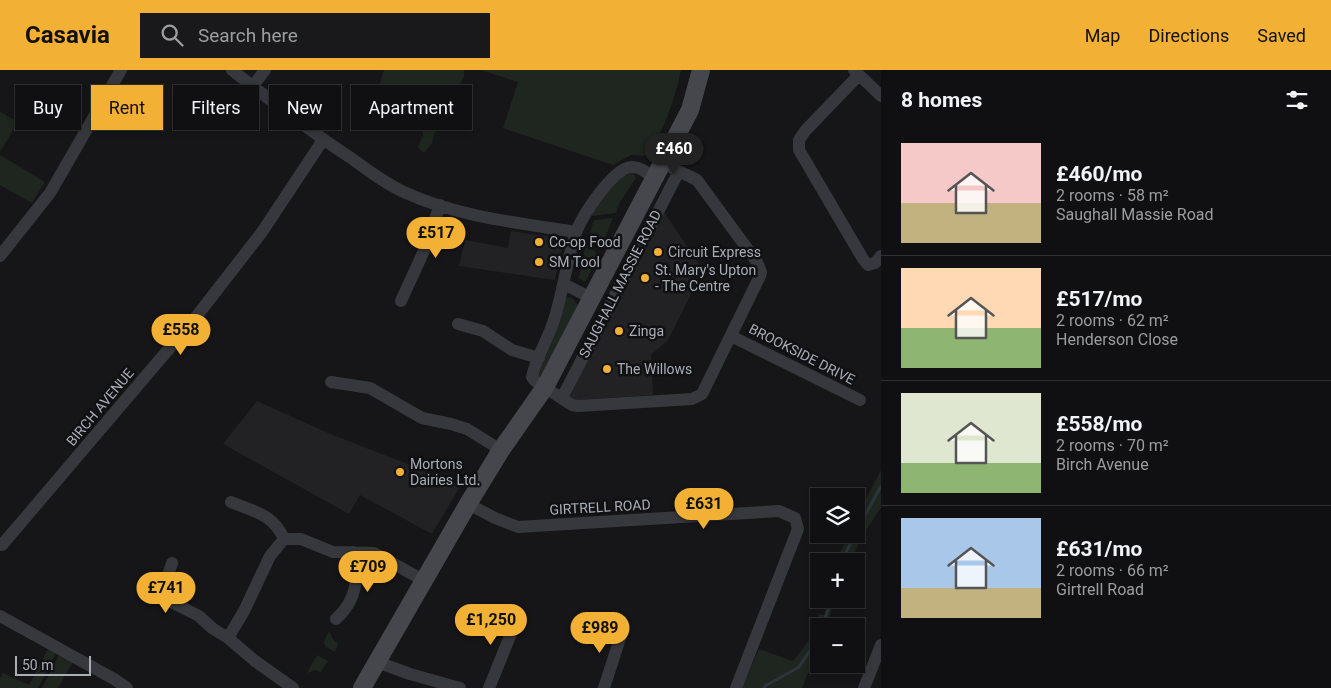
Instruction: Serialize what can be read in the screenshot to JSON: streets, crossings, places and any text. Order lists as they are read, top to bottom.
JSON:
{
  "streets": {
    "main road": ["SAUGHALL MASSIE ROAD"],
    "street": ["BROOKSIDE DRIVE", "BIRCH AVENUE", "GIRTRELL ROAD"]
  },
  "crossings": [
    ["SAUGHALL MASSIE ROAD", "GIRTRELL ROAD"]
  ],
  "places": [
    "Co-op Food",
    "Circuit Express",
    "SM Tool",
    "St. Mary's Upton - The Centre",
    "Zinga",
    "The Willows",
    "Mortons Dairies Ltd."
  ],
  "scale_bar": "50 m",
  "page": {
    "header": "Casavia",
    "search": "Search here",
    "nav": ["Map", "Directions", "Saved"],
    "heading": "8 homes",
    "chip": [
      "Buy",
      "Rent",
      "Filters",
      "New",
      "Apartment"
    ],
    "list": [
      {
        "name": "£460/mo",
        "note": "2 rooms · 58 m² · Saughall Massie Road"
      },
      {
        "name": "£517/mo",
        "note": "2 rooms · 62 m² · Henderson Close"
      },
      {
        "name": "£558/mo",
        "note": "2 rooms · 70 m² · Birch Avenue"
      },
      {
        "name": "£631/mo",
        "note": "2 rooms · 66 m² · Girtrell Road"
      }
    ],
    "price": [
      "£460",
      "£517",
      "£558",
      "£631",
      "£709",
      "£741",
      "£1,250",
      "£989"
    ],
    "map_buttons": ["+", "−"],
    "scale": "50 m"
  }
}
